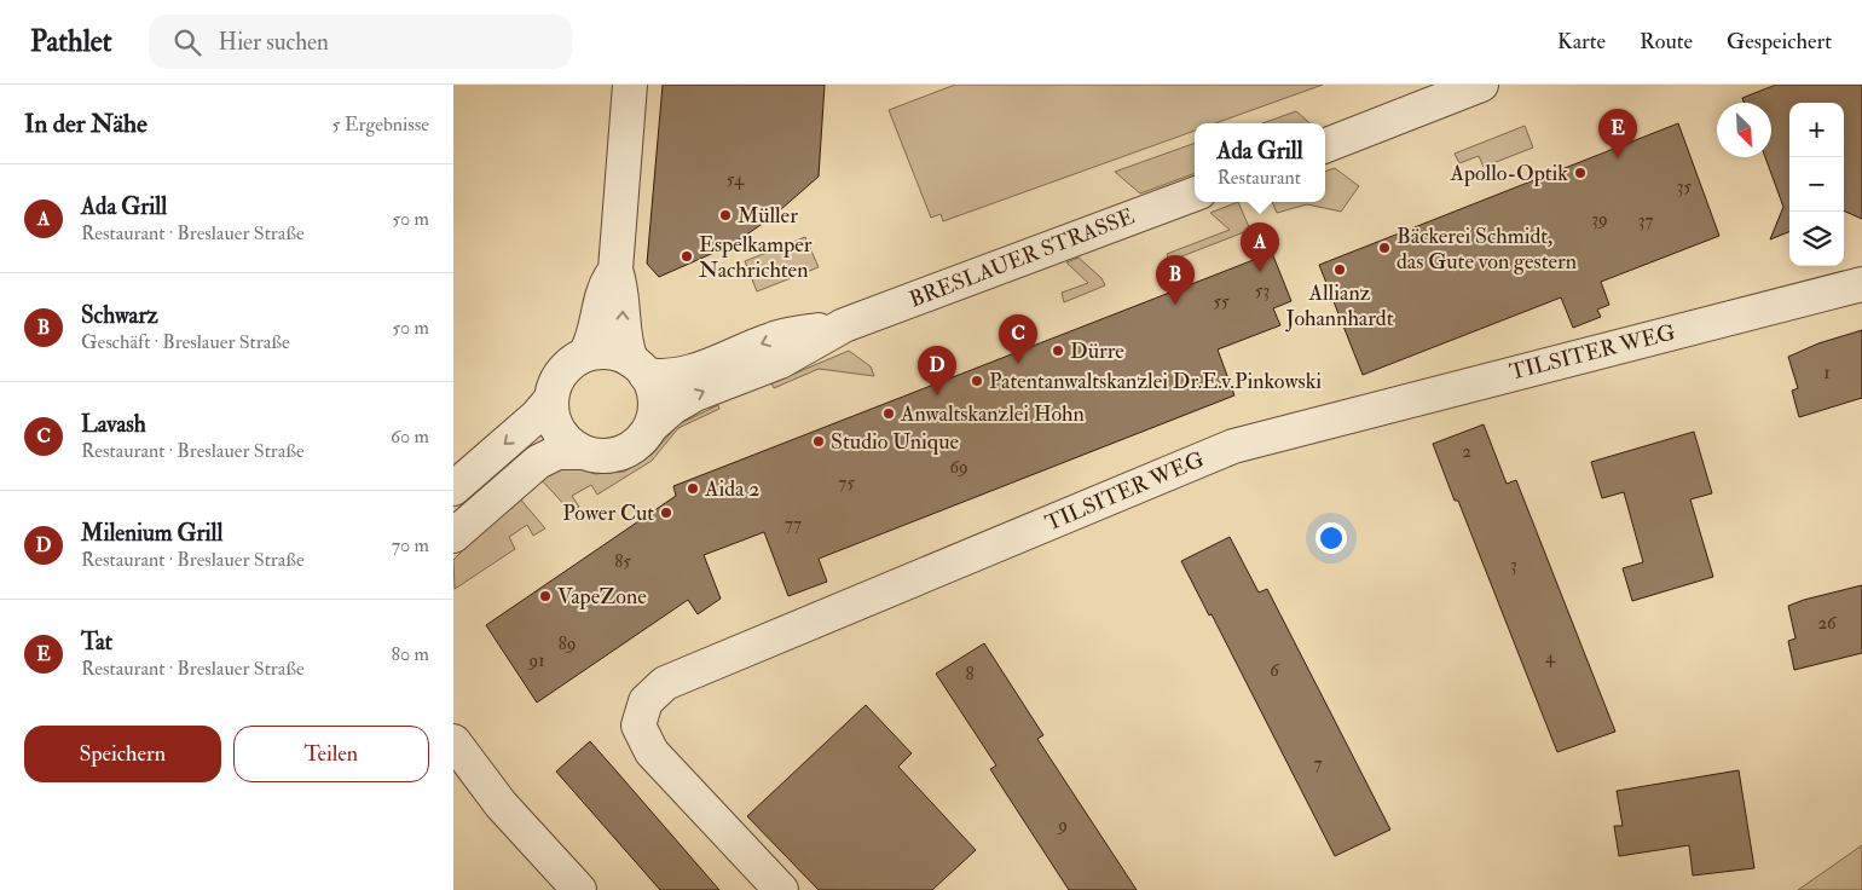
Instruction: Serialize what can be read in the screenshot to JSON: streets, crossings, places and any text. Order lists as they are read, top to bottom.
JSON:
{
  "streets": {
    "street": ["BRESLAUER STRASSE", "TILSITER WEG"]
  },
  "places": [
    "Apollo-Optik",
    "Müller",
    "Bäckerei Schmidt, das Gute von gestern",
    "Espelkamper Nachrichten",
    "Allianz Johannhardt",
    "Dürre",
    "Patentanwaltskanzlei Dr.E.v.Pinkowski",
    "Anwaltskanzlei Hohn",
    "Studio Unique",
    "Aida 2",
    "Power Cut",
    "VapeZone"
  ],
  "house_numbers": [
    "54",
    "35",
    "39",
    "37",
    "53",
    "55",
    "1",
    "2",
    "69",
    "75",
    "77",
    "85",
    "3",
    "26",
    "89",
    "4",
    "91",
    "6",
    "8",
    "7",
    "9"
  ],
  "north": "bottom right",
  "page": {
    "header": "Pathlet",
    "search": "Hier suchen",
    "nav": ["Karte", "Route", "Gespeichert"],
    "heading": ["In der Nähe", "5 Ergebnisse"],
    "map_buttons": ["+", "−"],
    "pins": [
      "E",
      "A",
      "B",
      "C",
      "D"
    ],
    "popup": ["Ada Grill", "Restaurant"],
    "list": [
      {
        "mark": "A",
        "name": "Ada Grill",
        "note": "Restaurant · Breslauer Straße",
        "value": "50 m"
      },
      {
        "mark": "B",
        "name": "Schwarz",
        "note": "Geschäft · Breslauer Straße",
        "value": "50 m"
      },
      {
        "mark": "C",
        "name": "Lavash",
        "note": "Restaurant · Breslauer Straße",
        "value": "60 m"
      },
      {
        "mark": "D",
        "name": "Milenium Grill",
        "note": "Restaurant · Breslauer Straße",
        "value": "70 m"
      },
      {
        "mark": "E",
        "name": "Tat",
        "note": "Restaurant · Breslauer Straße",
        "value": "80 m"
      }
    ],
    "buttons": ["Speichern", "Teilen"]
  }
}
